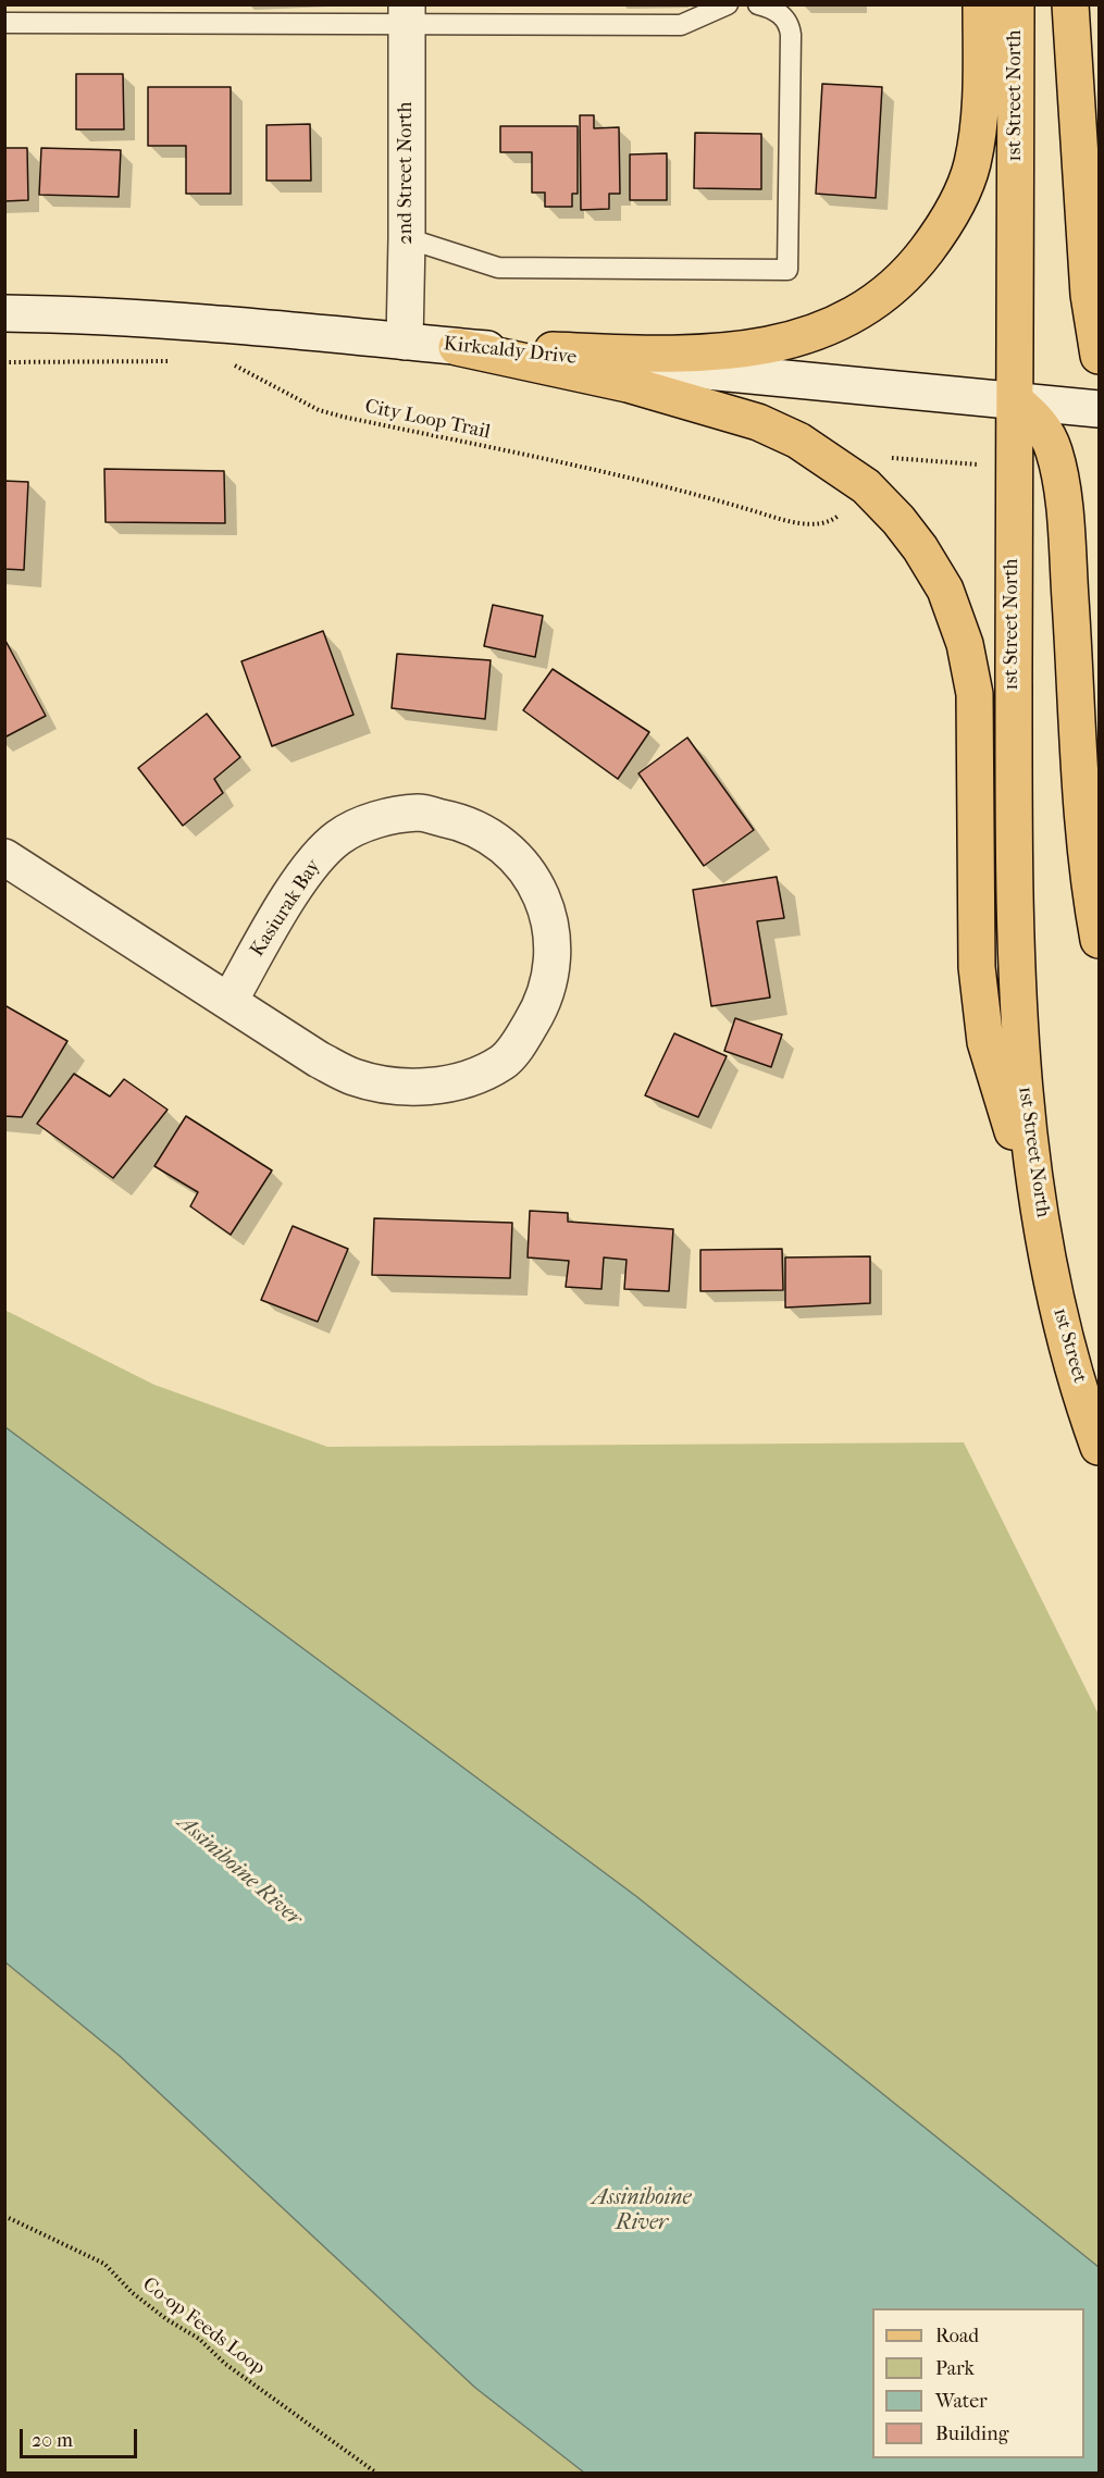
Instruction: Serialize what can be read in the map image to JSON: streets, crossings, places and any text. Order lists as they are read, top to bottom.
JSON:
{
  "streets": {
    "main road": ["1st Street North", "1st Street"],
    "street": ["2nd Street North", "Kirkcaldy Drive", "Kasiurak Bay"],
    "path": ["City Loop Trail", "Co-op Feeds Loop"]
  },
  "crossings": [
    ["1st Street North", "Kirkcaldy Drive"],
    ["1st Street North", "1st Street"],
    ["2nd Street North", "Kirkcaldy Drive"]
  ],
  "water": ["Assiniboine River"],
  "legend": [
    "Road",
    "Park",
    "Water",
    "Building"
  ],
  "scale_bar": "20 m"
}
